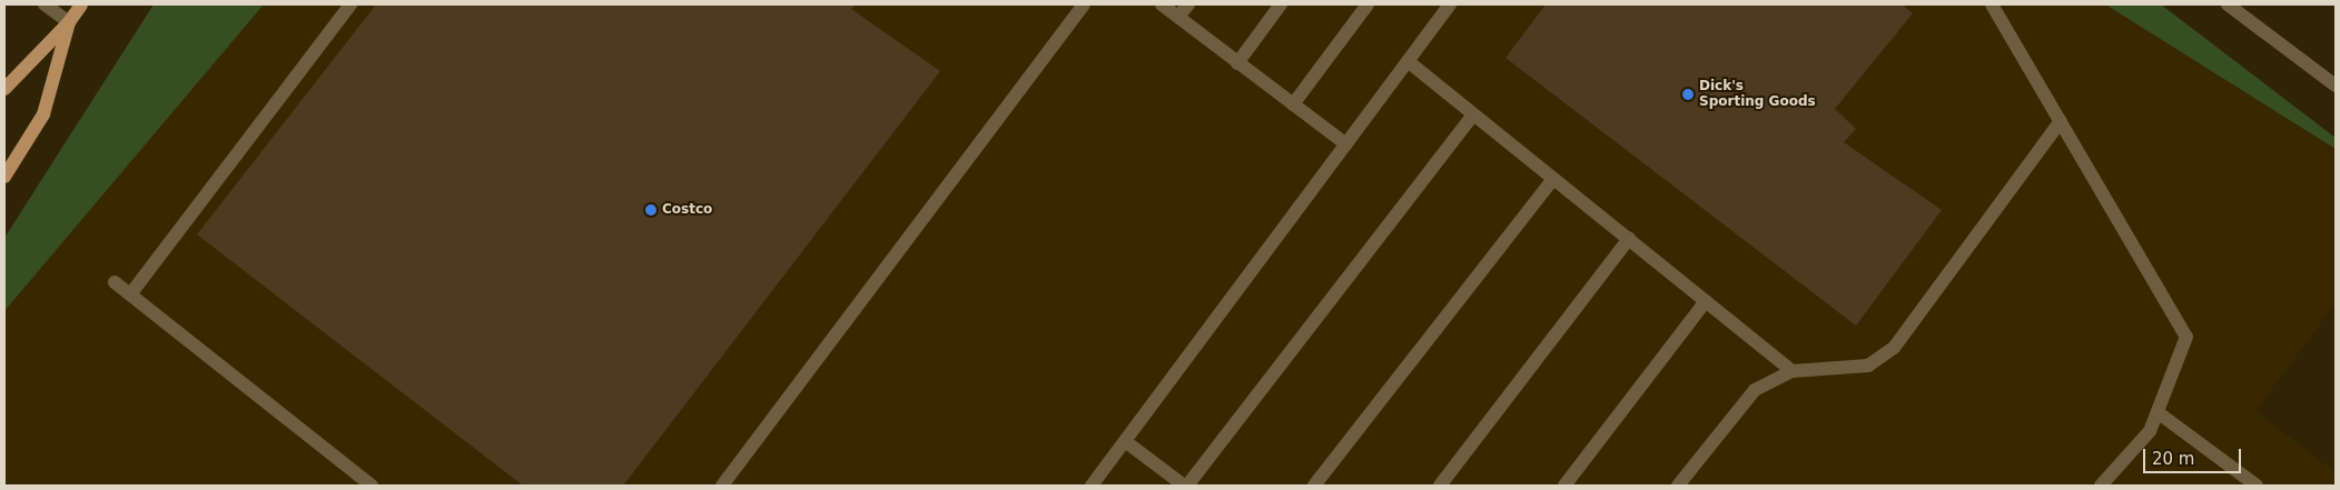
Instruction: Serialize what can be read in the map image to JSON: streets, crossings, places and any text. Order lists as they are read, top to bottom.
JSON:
{
  "places": ["Dick's Sporting Goods", "Costco"],
  "scale_bar": "20 m"
}
